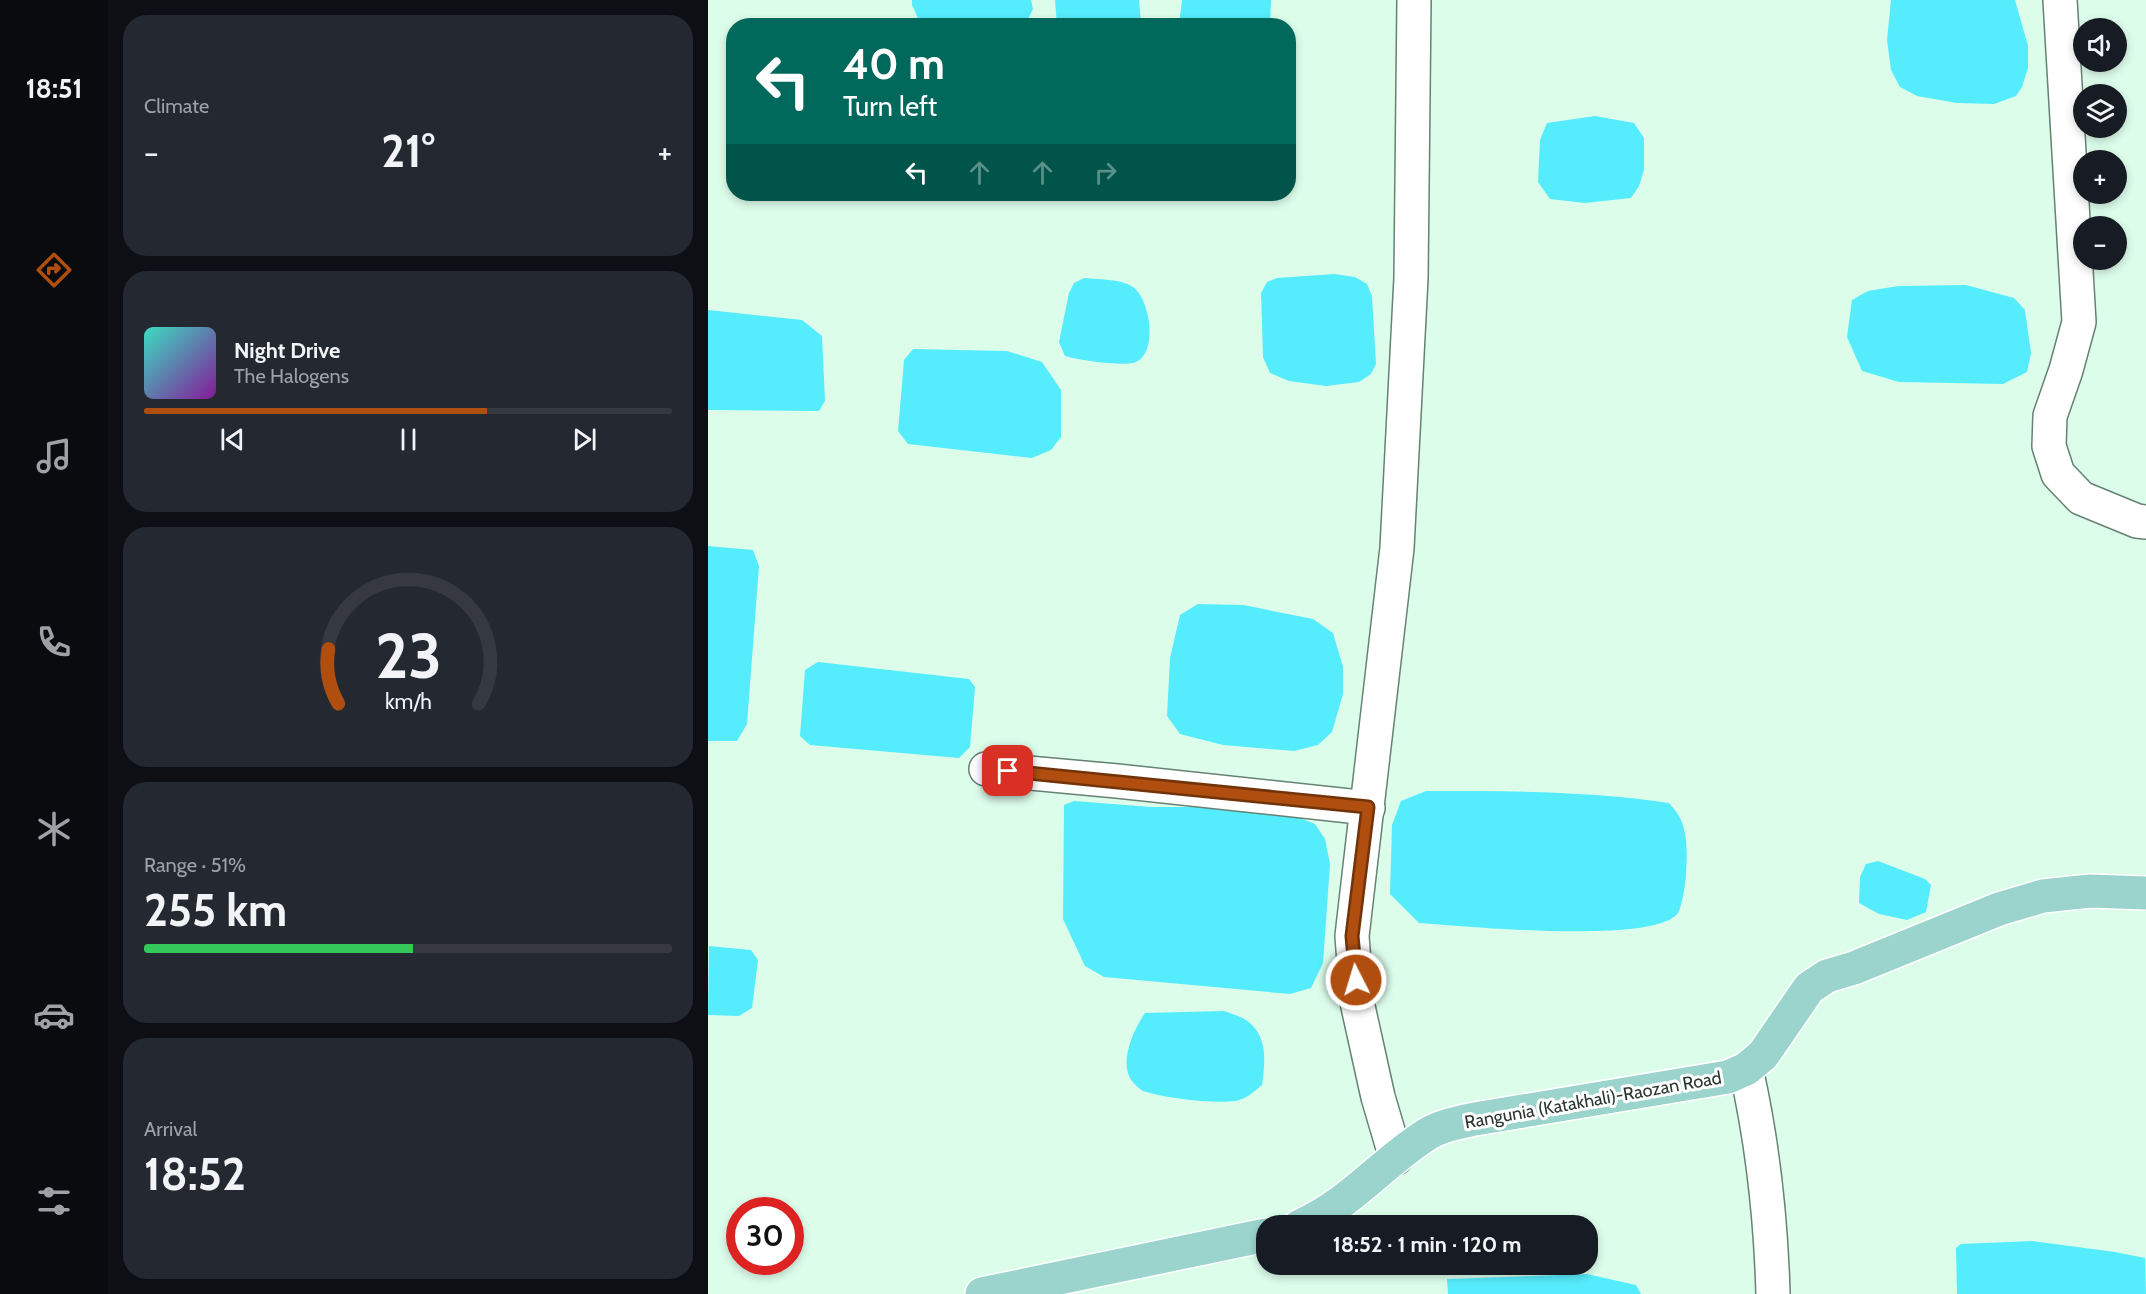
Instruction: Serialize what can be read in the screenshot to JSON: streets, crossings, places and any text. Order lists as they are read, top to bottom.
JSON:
{
  "streets": {
    "main road": ["Rangunia (Katakhali)-Raozan Road"]
  },
  "page": {
    "tabs": "18:51",
    "tile": [
      "Climate",
      ["Range · 51%", "255 km"],
      ["Arrival", "18:52"]
    ],
    "map_buttons": ["+", "−"],
    "turn": ["40 m", "Turn left"],
    "heat": ["−", "21°", "+"],
    "song": ["Night Drive", "The Halogens"],
    "limit": "30",
    "trip": "18:52 · 1 min · 120 m",
    "gauge": ["23", "km/h"]
  }
}
